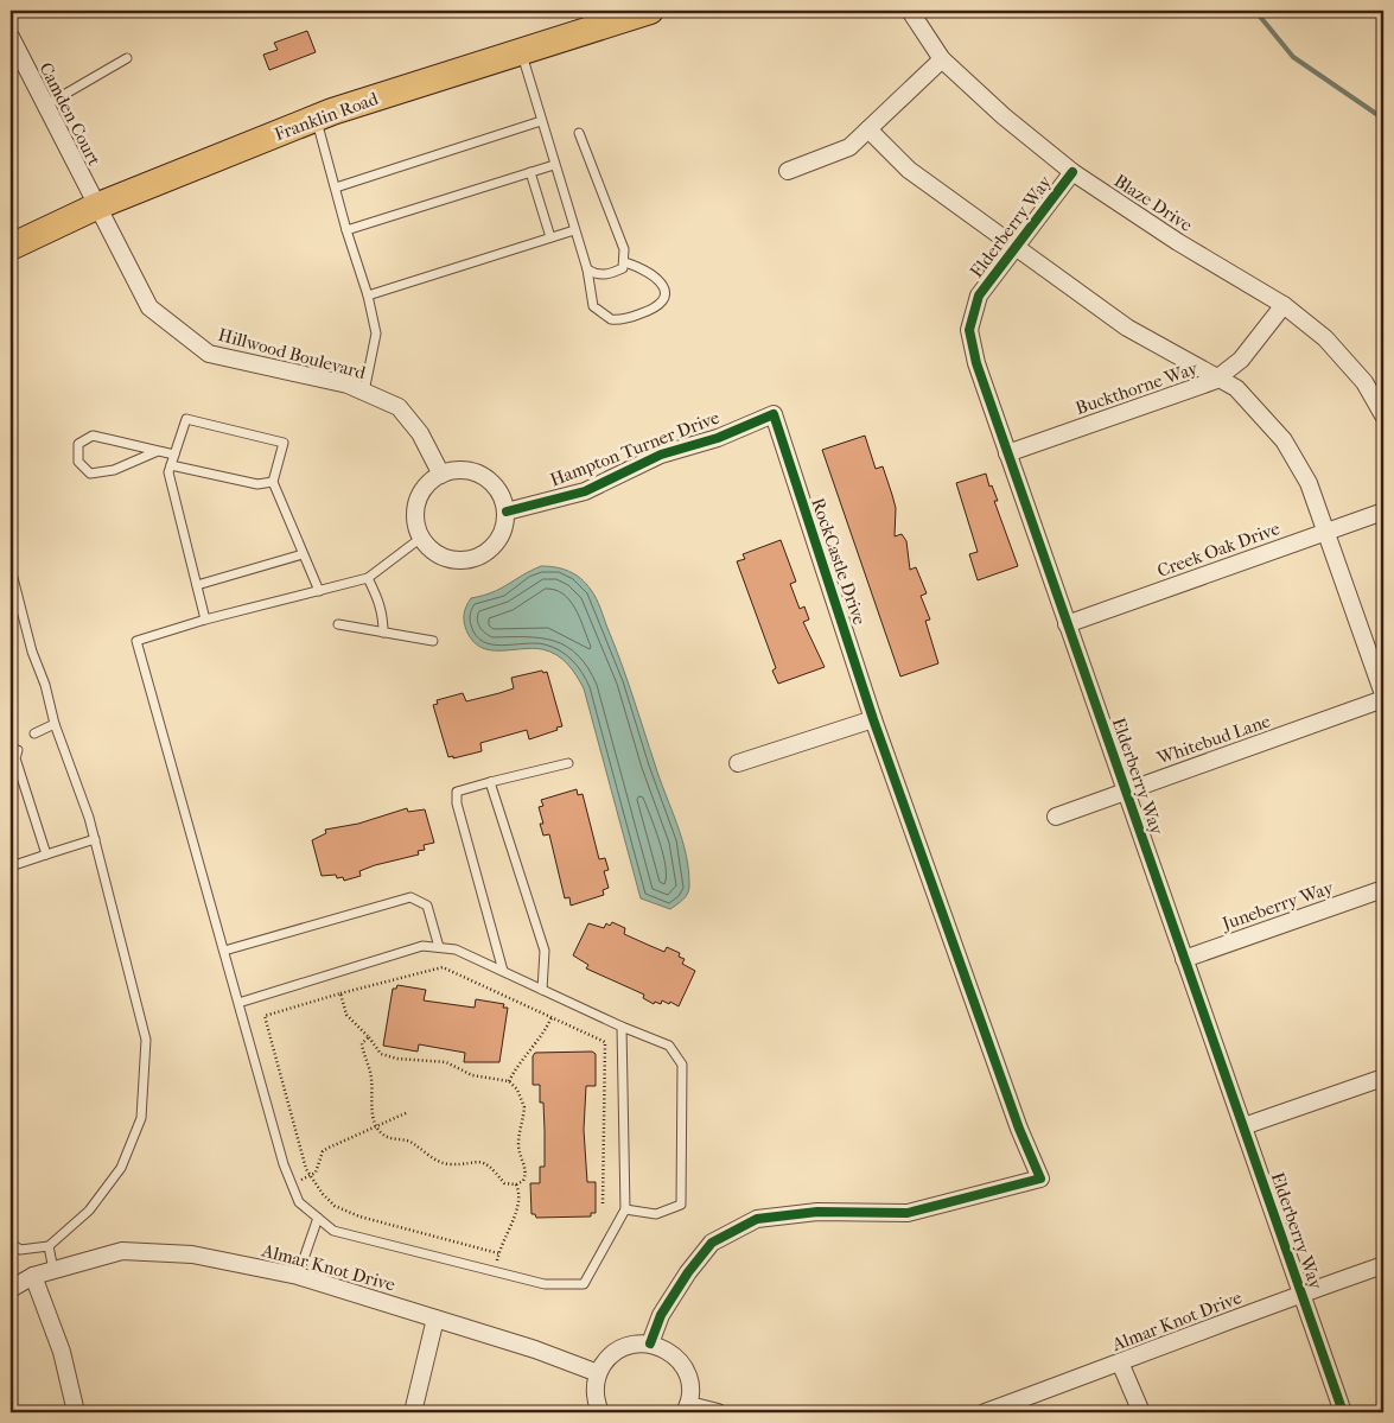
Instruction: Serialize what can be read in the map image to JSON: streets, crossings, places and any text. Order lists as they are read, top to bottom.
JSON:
{
  "streets": {
    "main road": ["Franklin Road"],
    "street": [
      "Camden Court",
      "Blaze Drive",
      "Elderberry Way",
      "Hillwood Boulevard",
      "Buckthorne Way",
      "Hampton Turner Drive",
      "Creek Oak Drive",
      "RockCastle Drive",
      "Whitebud Lane",
      "Juneberry Way",
      "Almar Knot Drive"
    ]
  },
  "crossings": [
    ["Camden Court", "Franklin Road"],
    ["Camden Court", "Hillwood Boulevard"],
    ["Franklin Road", "Hillwood Boulevard"],
    ["Blaze Drive", "Elderberry Way"],
    ["Blaze Drive", "Buckthorne Way"],
    ["Elderberry Way", "Buckthorne Way"],
    ["Elderberry Way", "Creek Oak Drive"],
    ["Elderberry Way", "Whitebud Lane"],
    ["Elderberry Way", "Juneberry Way"],
    ["Elderberry Way", "Almar Knot Drive"],
    ["Hillwood Boulevard", "Hampton Turner Drive"],
    ["Hampton Turner Drive", "RockCastle Drive"]
  ]
}
